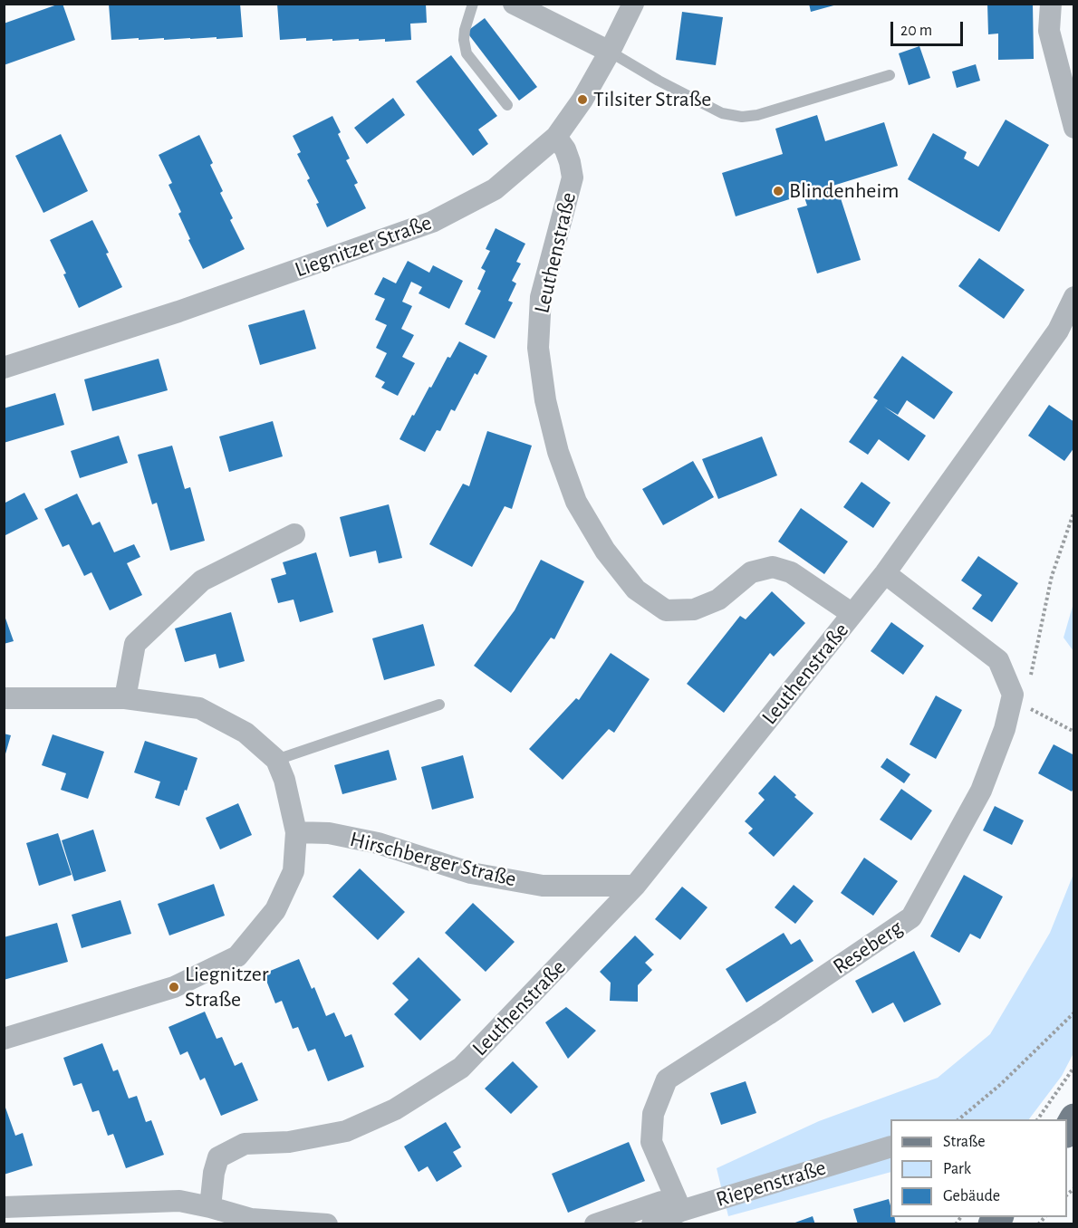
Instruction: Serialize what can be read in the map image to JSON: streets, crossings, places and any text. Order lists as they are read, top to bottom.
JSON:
{
  "streets": {
    "street": [
      "Liegnitzer Straße",
      "Leuthenstraße",
      "Hirschberger Straße",
      "Reseberg",
      "Riepenstraße"
    ]
  },
  "crossings": [
    ["Liegnitzer Straße", "Leuthenstraße"],
    ["Leuthenstraße", "Hirschberger Straße"],
    ["Reseberg", "Riepenstraße"]
  ],
  "places": ["Tilsiter Straße", "Blindenheim", "Liegnitzer Straße"],
  "legend": ["Straße", "Park", "Gebäude"],
  "scale_bar": "20 m"
}
